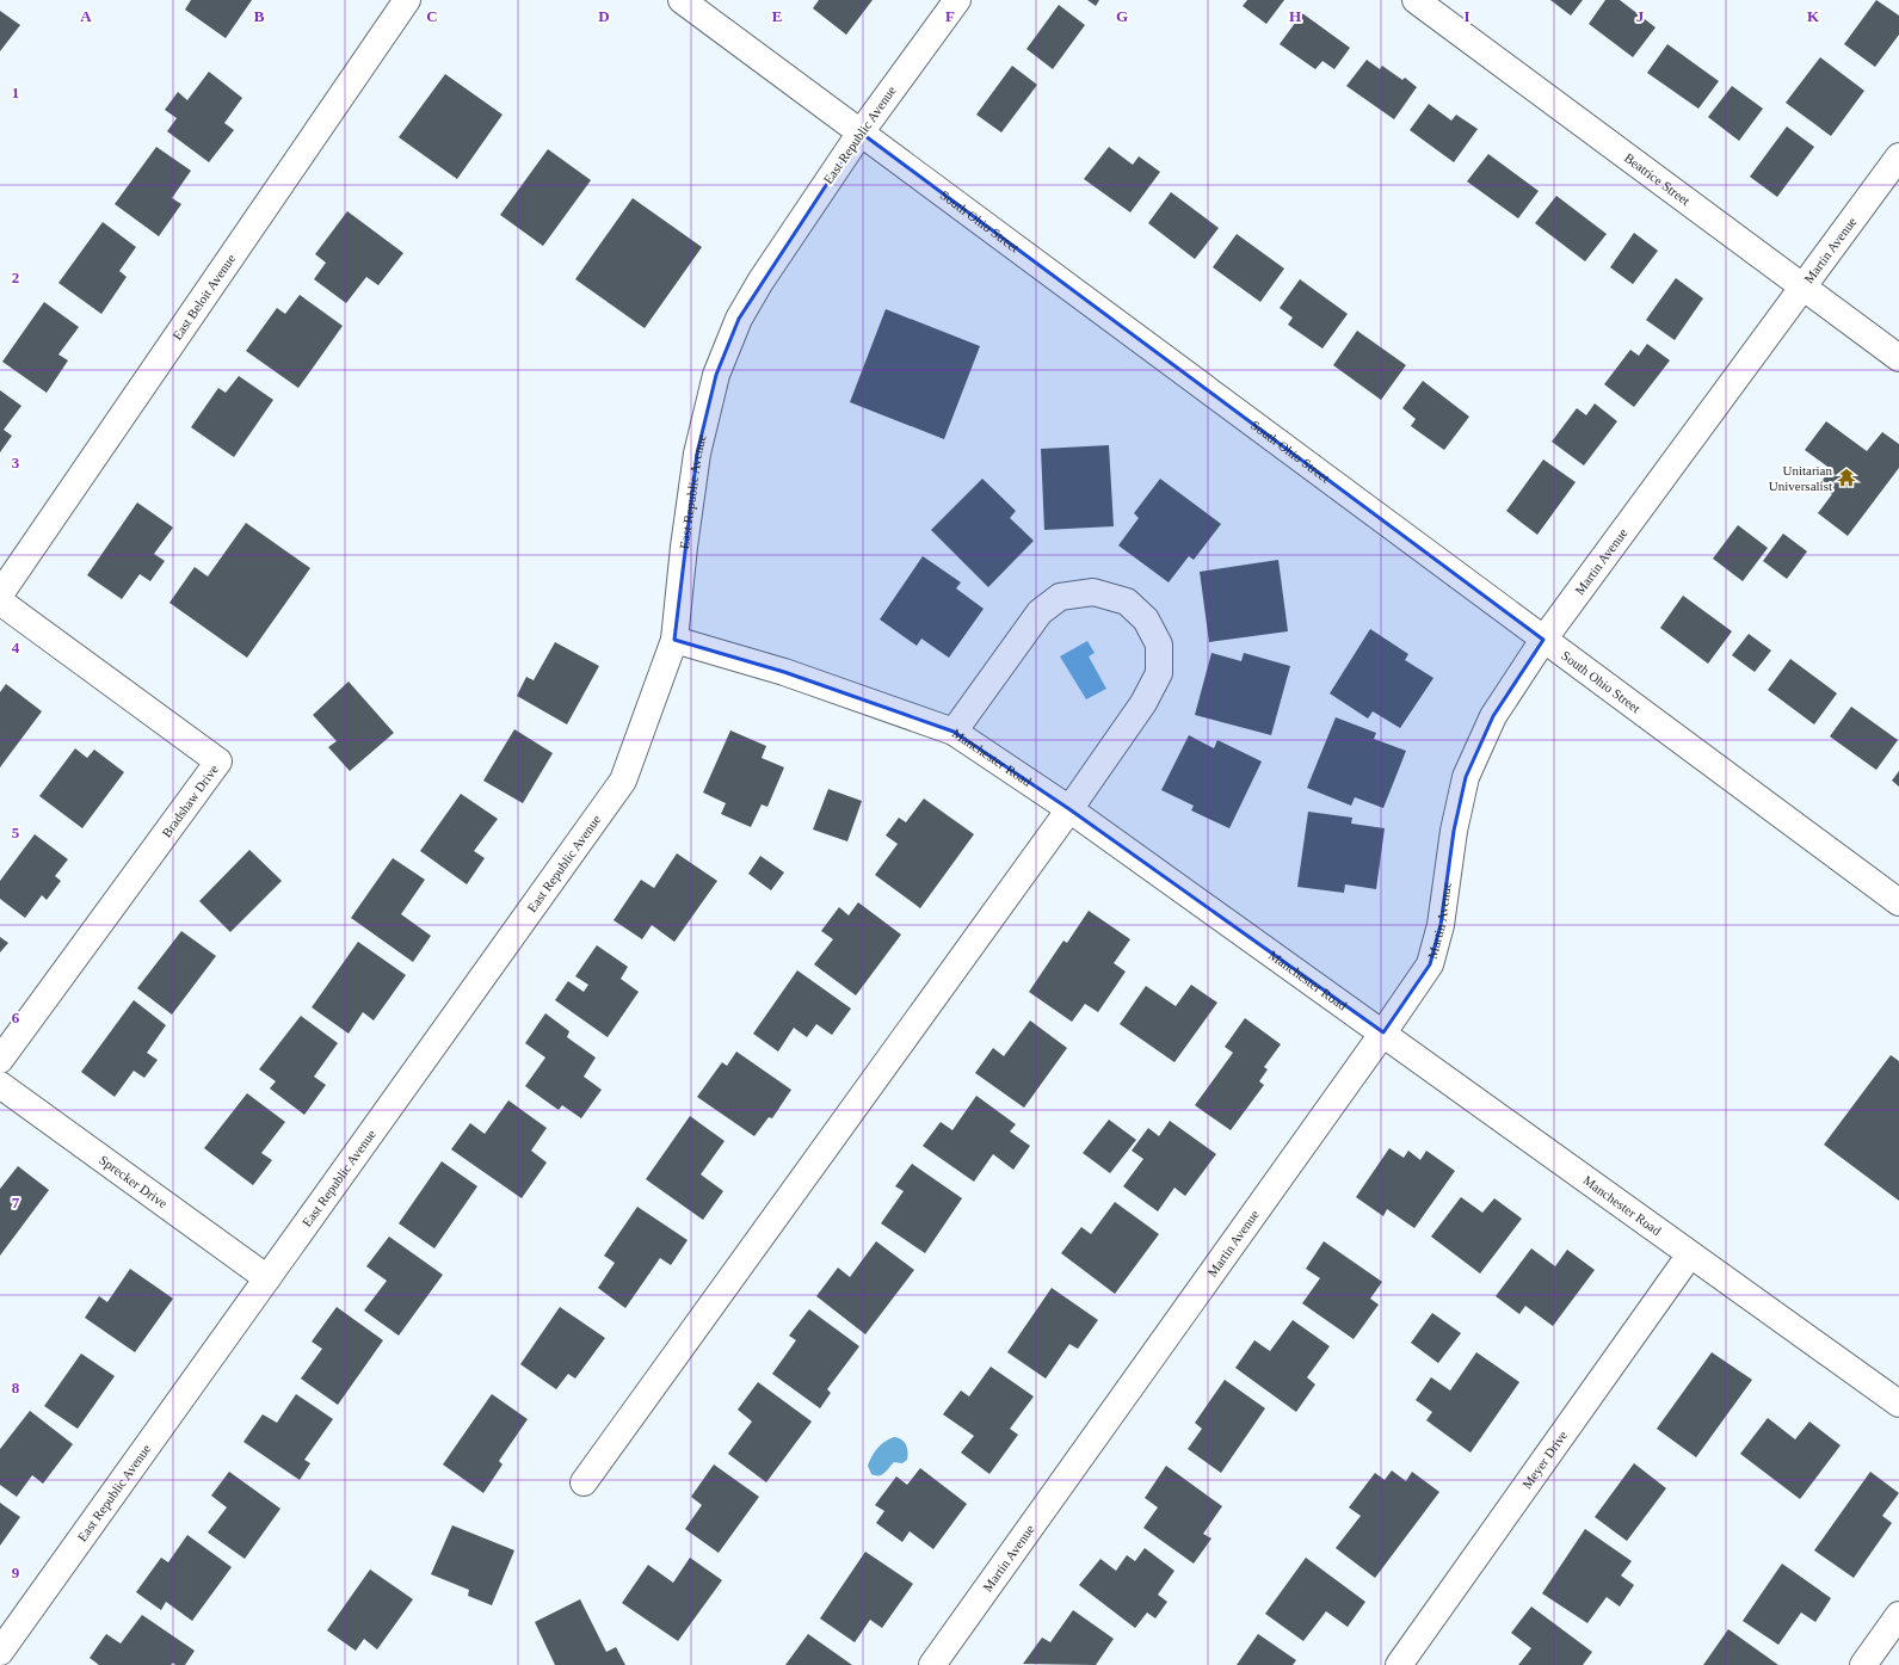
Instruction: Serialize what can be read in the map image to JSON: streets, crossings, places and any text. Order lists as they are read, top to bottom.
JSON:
{
  "streets": {
    "street": [
      "East Republic Avenue",
      "Beatrice Street",
      "South Ohio Street",
      "Martin Avenue",
      "East Beloit Avenue",
      "Manchester Road",
      "Bradshaw Drive",
      "Sprecker Drive",
      "Meyer Drive"
    ]
  },
  "crossings": [
    ["East Republic Avenue", "South Ohio Street"],
    ["East Republic Avenue", "Manchester Road"],
    ["East Republic Avenue", "Sprecker Drive"],
    ["Beatrice Street", "Martin Avenue"],
    ["South Ohio Street", "Martin Avenue"],
    ["Martin Avenue", "Manchester Road"],
    ["Manchester Road", "Meyer Drive"]
  ],
  "places": {
    "temple": ["Unitarian Universalist"]
  },
  "grid": {
    "columns": [
      "A",
      "B",
      "C",
      "D",
      "E",
      "F",
      "G",
      "H",
      "I",
      "J",
      "K"
    ],
    "rows": [
      "1",
      "2",
      "3",
      "4",
      "5",
      "6",
      "7",
      "8",
      "9"
    ]
  }
}
